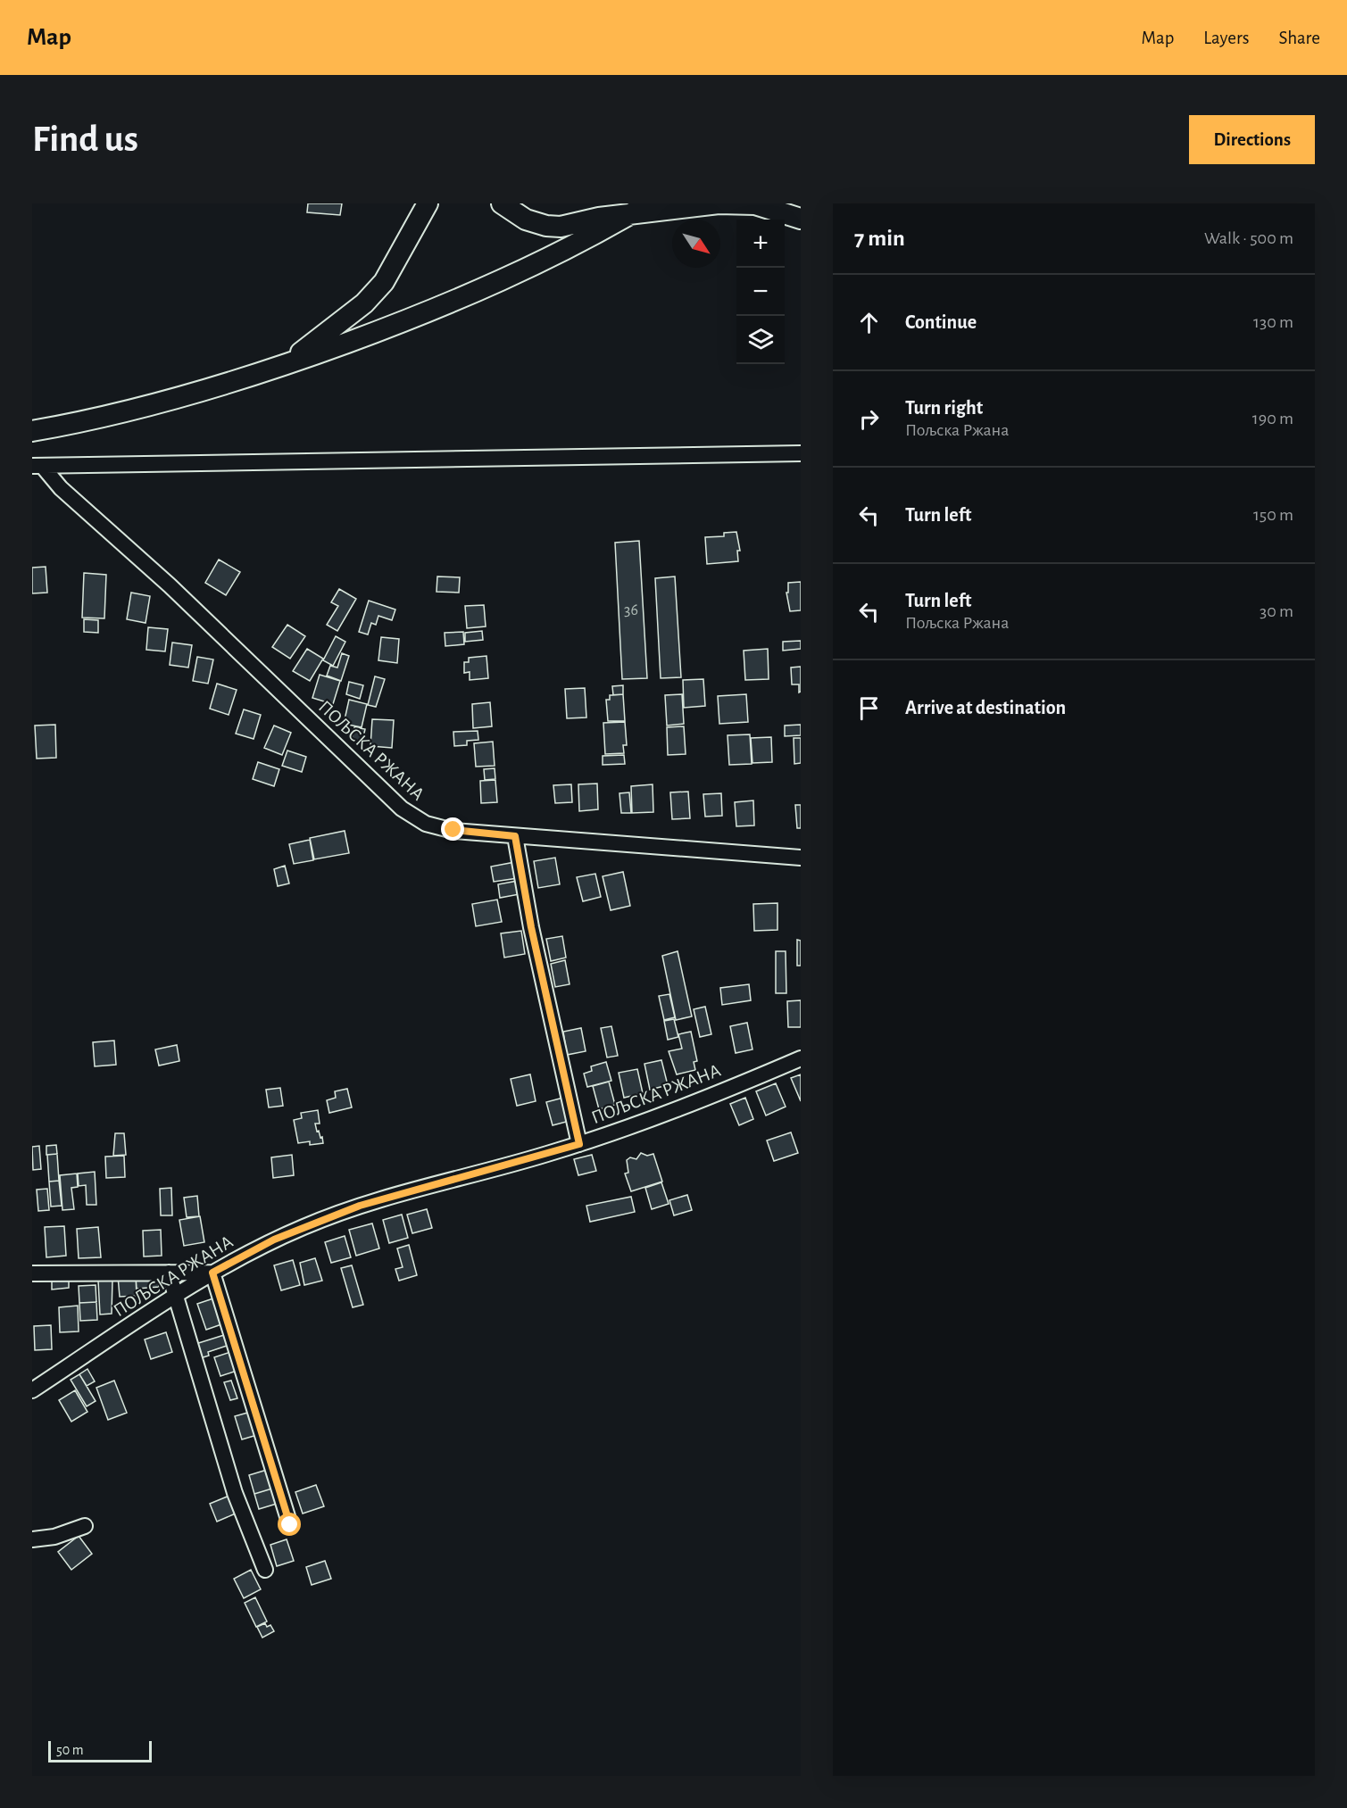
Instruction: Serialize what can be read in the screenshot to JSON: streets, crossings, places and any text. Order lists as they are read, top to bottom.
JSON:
{
  "streets": {
    "street": ["ПОЉСКА РЖАНА"]
  },
  "house_numbers": ["36"],
  "scale_bar": "50 m",
  "north": "bottom right",
  "page": {
    "header": "Map",
    "nav": ["Map", "Layers", "Share"],
    "buttons": "Directions",
    "title": "Find us",
    "heading": ["7 min", "Walk · 500 m"],
    "map_buttons": ["+", "−"],
    "list": [
      ["Continue", "130 m"],
      ["Turn right", "Пољска Ржана", "190 m"],
      ["Turn left", "150 m"],
      ["Turn left", "Пољска Ржана", "30 m"],
      "Arrive at destination"
    ],
    "scale": "50 m"
  }
}
